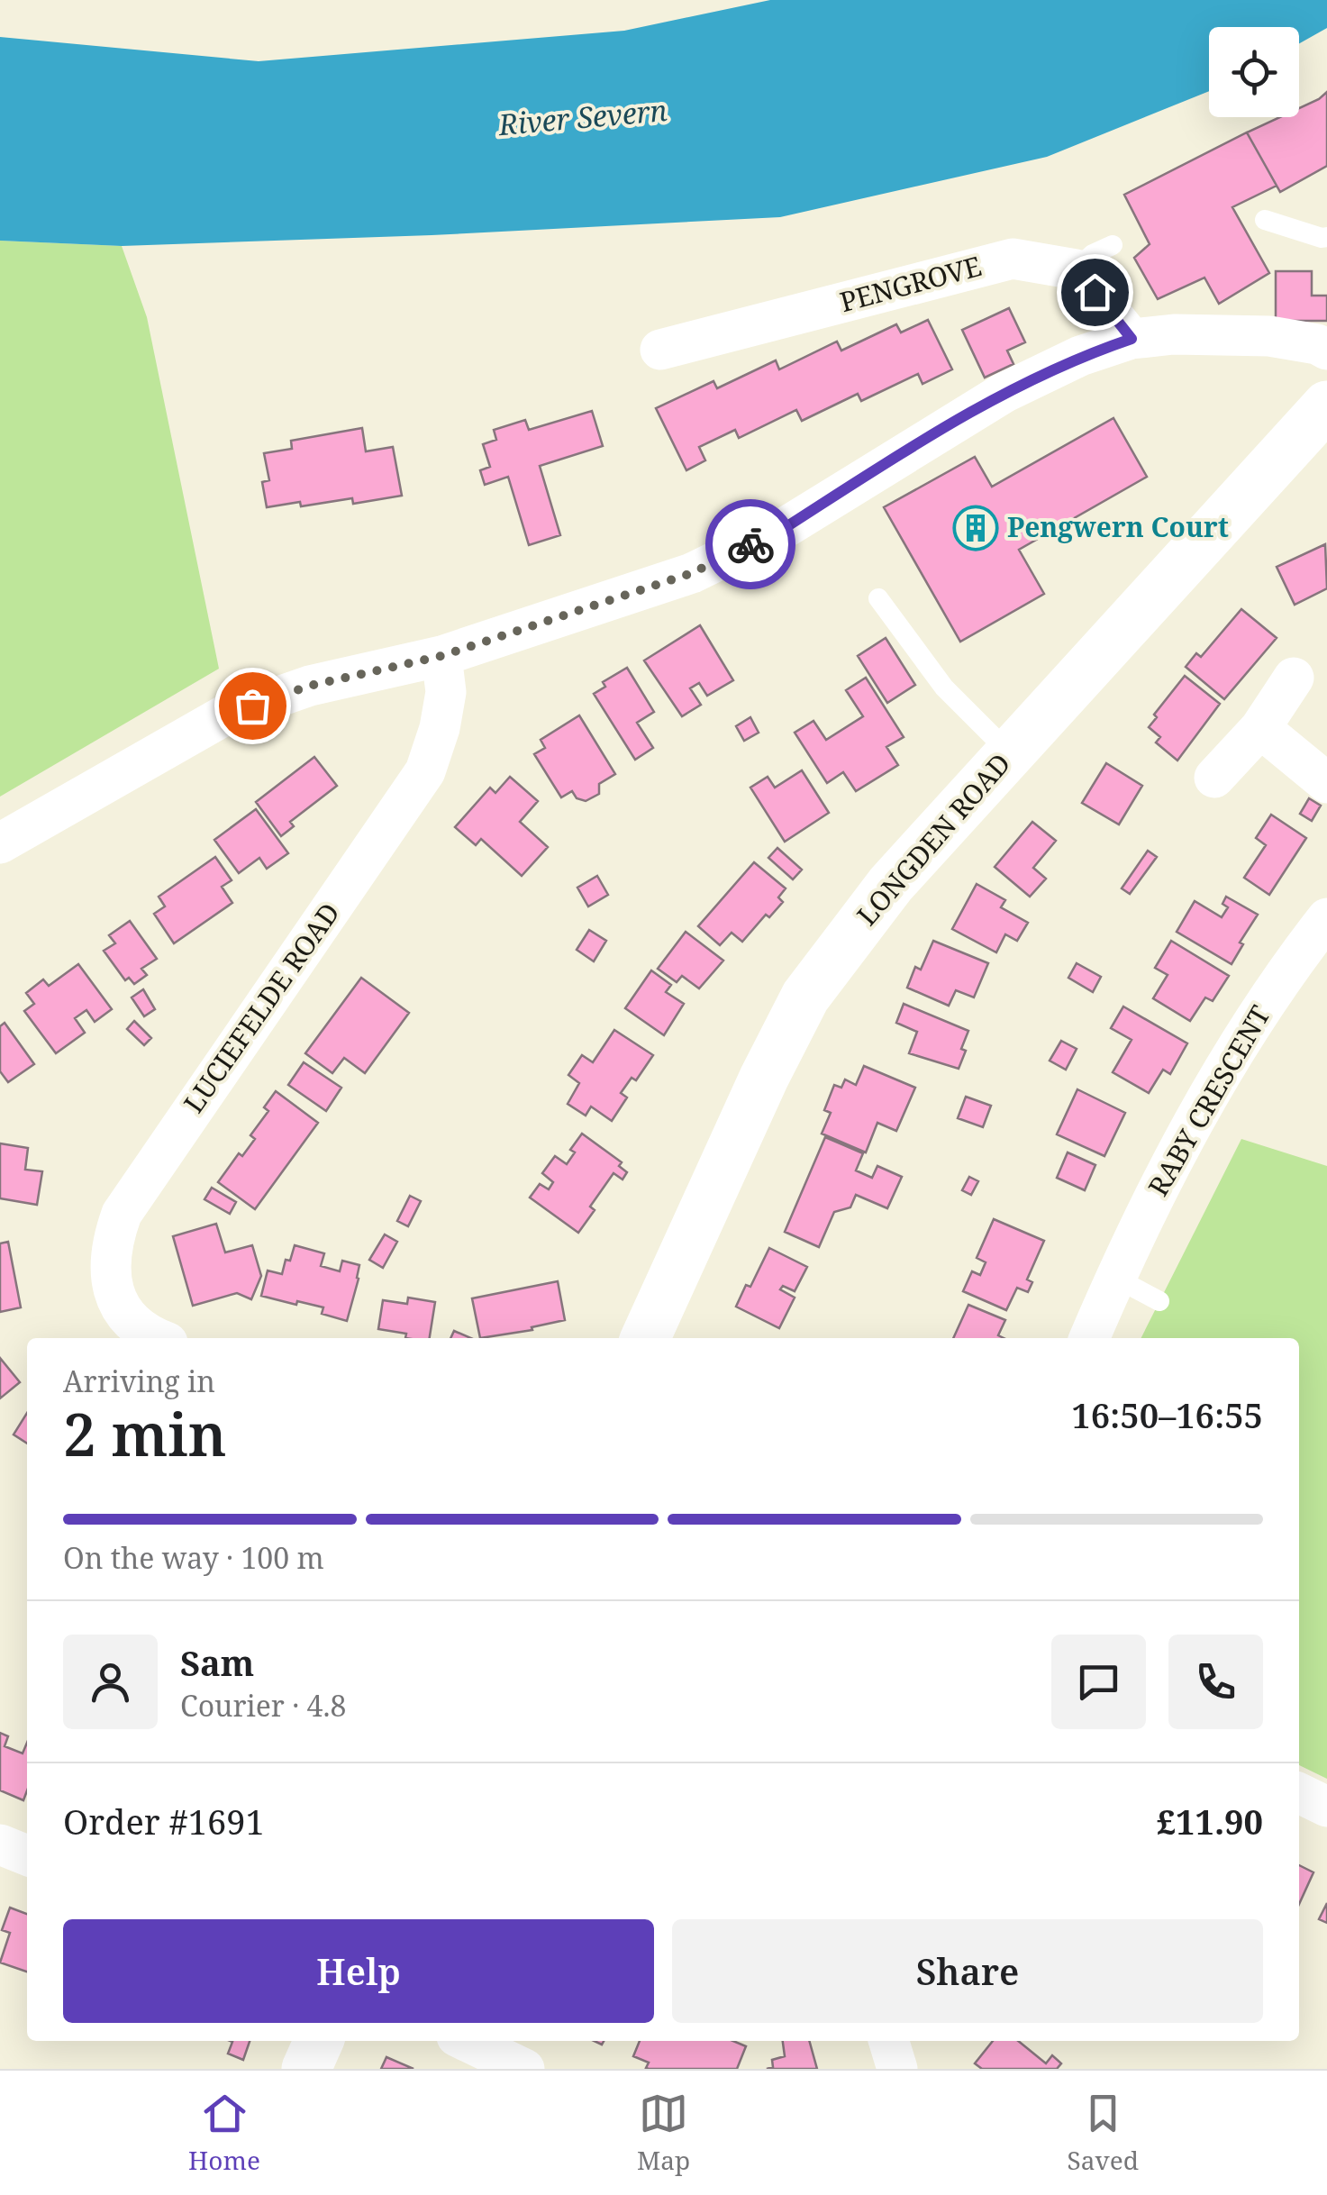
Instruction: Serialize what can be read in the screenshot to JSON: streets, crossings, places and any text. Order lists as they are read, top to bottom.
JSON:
{
  "streets": {
    "street": [
      "PENGROVE",
      "LONGDEN ROAD",
      "LUCIEFELDE ROAD",
      "RABY CRESCENT"
    ]
  },
  "water": ["River Severn"],
  "places": {
    "building": ["Pengwern Court"]
  },
  "page": {
    "heading": ["2 min", "Arriving in", "16:50–16:55"],
    "panel": [
      "Sam",
      "Courier · 4.8",
      "Order #1691",
      "£11.90"
    ],
    "bar": "On the way · 100 m",
    "buttons": ["Help", "Share"],
    "tabs": ["Home", "Map", "Saved"]
  }
}
